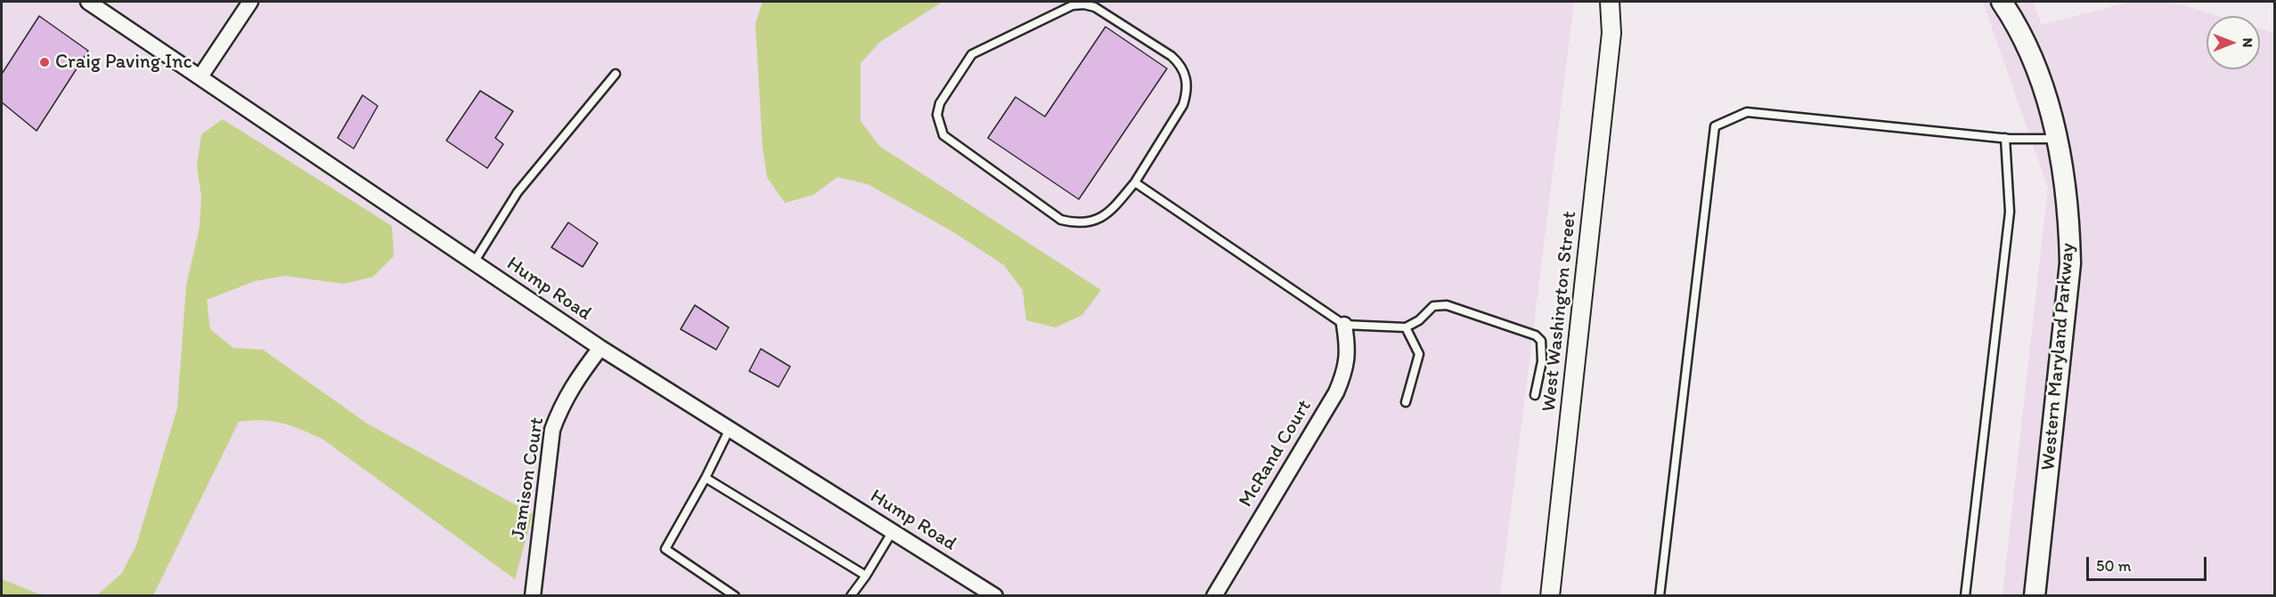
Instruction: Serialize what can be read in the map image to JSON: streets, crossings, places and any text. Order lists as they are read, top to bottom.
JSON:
{
  "streets": {
    "main road": ["Western Maryland Parkway"],
    "street": [
      "Hump Road",
      "West Washington Street",
      "McRand Court",
      "Jamison Court"
    ]
  },
  "crossings": [
    ["Hump Road", "Jamison Court"]
  ],
  "places": ["Craig Paving Inc"],
  "scale_bar": "50 m",
  "north": "right"
}
